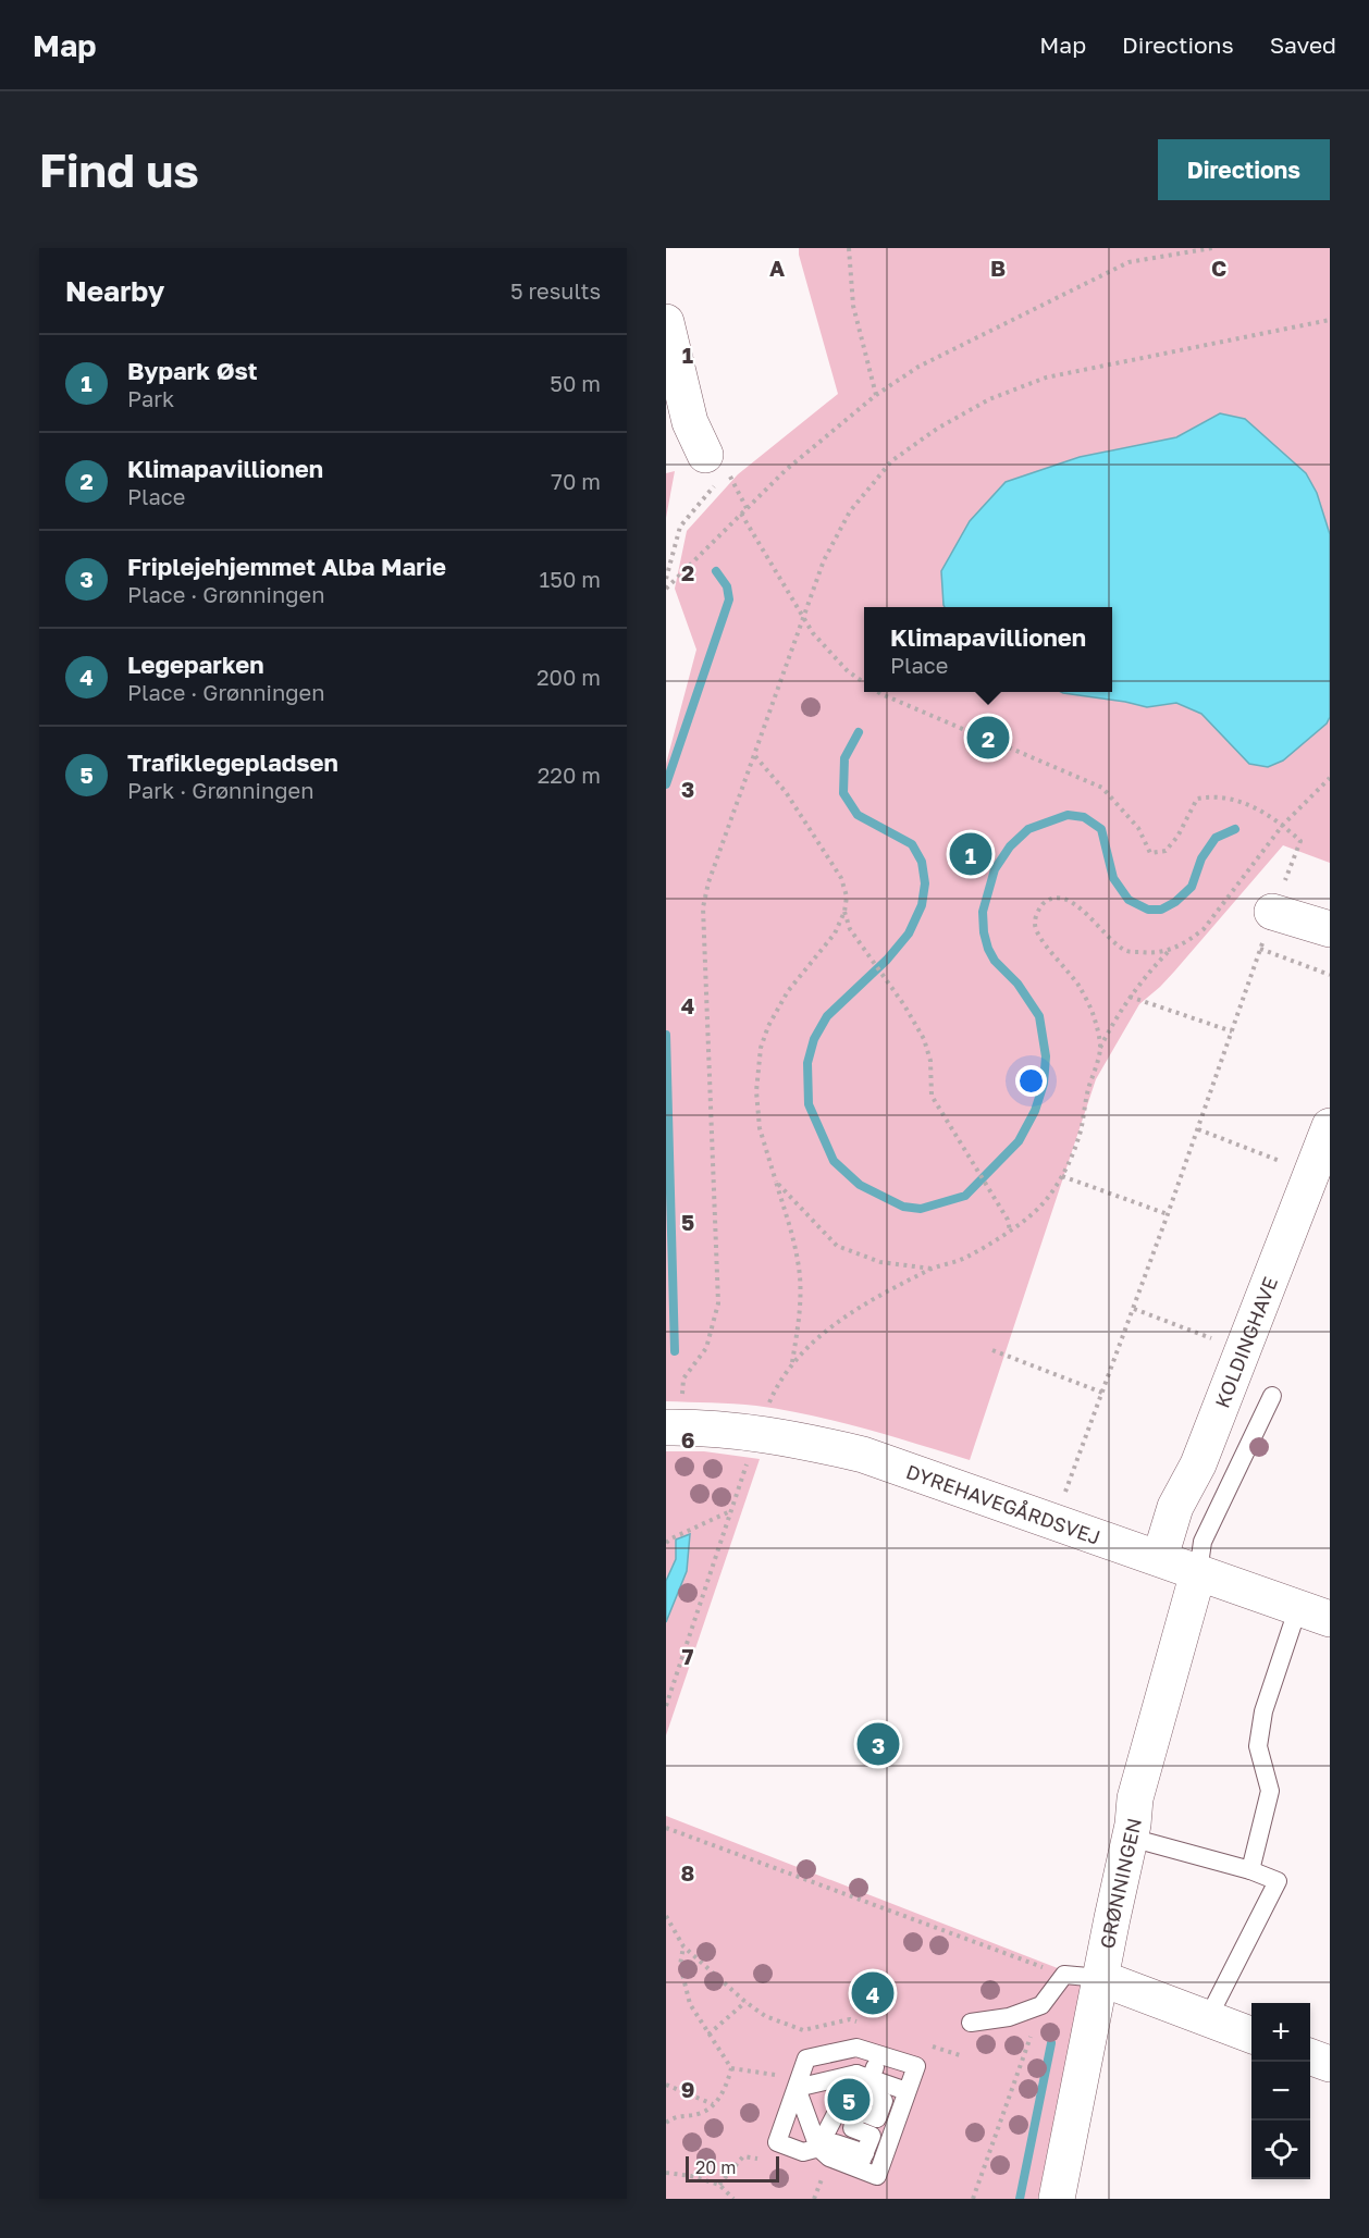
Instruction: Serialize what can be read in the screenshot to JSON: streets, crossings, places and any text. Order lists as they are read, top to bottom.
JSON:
{
  "streets": {
    "street": ["KOLDINGHAVE", "DYREHAVEGÅRDSVEJ", "GRØNNINGEN"]
  },
  "crossings": [
    ["KOLDINGHAVE", "DYREHAVEGÅRDSVEJ"],
    ["DYREHAVEGÅRDSVEJ", "GRØNNINGEN"]
  ],
  "scale_bar": "20 m",
  "page": {
    "header": "Map",
    "nav": ["Map", "Directions", "Saved"],
    "buttons": "Directions",
    "title": "Find us",
    "heading": ["Nearby", "5 results"],
    "list": [
      {
        "mark": "1",
        "name": "Bypark Øst",
        "note": "Park",
        "value": "50 m"
      },
      {
        "mark": "2",
        "name": "Klimapavillionen",
        "note": "Place",
        "value": "70 m"
      },
      {
        "mark": "3",
        "name": "Friplejehjemmet Alba Marie",
        "note": "Place · Grønningen",
        "value": "150 m"
      },
      {
        "mark": "4",
        "name": "Legeparken",
        "note": "Place · Grønningen",
        "value": "200 m"
      },
      {
        "mark": "5",
        "name": "Trafiklegepladsen",
        "note": "Park · Grønningen",
        "value": "220 m"
      }
    ],
    "popup": ["Klimapavillionen", "Place"],
    "pins": [
      "2",
      "1",
      "3",
      "4",
      "5"
    ],
    "map_buttons": ["+", "−"],
    "scale": "20 m"
  },
  "grid": {
    "columns": ["A", "B", "C"],
    "rows": [
      "1",
      "2",
      "3",
      "4",
      "5",
      "6",
      "7",
      "8",
      "9"
    ]
  }
}
